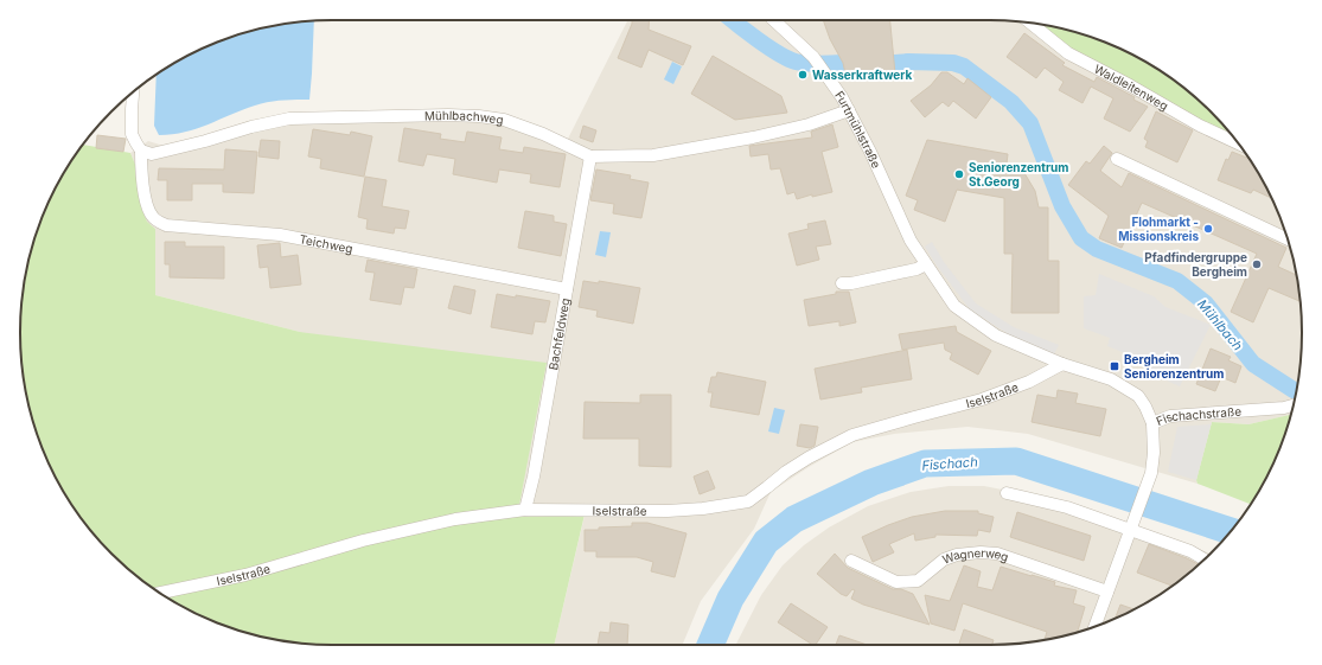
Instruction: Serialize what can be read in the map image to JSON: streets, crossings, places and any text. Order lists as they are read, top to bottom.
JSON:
{
  "streets": {
    "street": [
      "Waldleitenweg",
      "Mühlbachweg",
      "Furtmühlstraße",
      "Teichweg",
      "Bachfeldweg",
      "Iselstraße",
      "Fischachstraße",
      "Wagnerweg"
    ]
  },
  "crossings": [
    ["Mühlbachweg", "Furtmühlstraße"],
    ["Mühlbachweg", "Teichweg"],
    ["Mühlbachweg", "Bachfeldweg"],
    ["Furtmühlstraße", "Iselstraße"],
    ["Furtmühlstraße", "Fischachstraße"],
    ["Teichweg", "Bachfeldweg"],
    ["Bachfeldweg", "Iselstraße"],
    ["Fischachstraße", "Wagnerweg"]
  ],
  "water": ["Mühlbach", "Fischach"],
  "places": {
    "other": [
      "Wasserkraftwerk",
      "Seniorenzentrum St.Georg",
      "Flohmarkt - Missionskreis",
      "Pfadfindergruppe Bergheim"
    ],
    "transit": ["Bergheim Seniorenzentrum"]
  }
}
